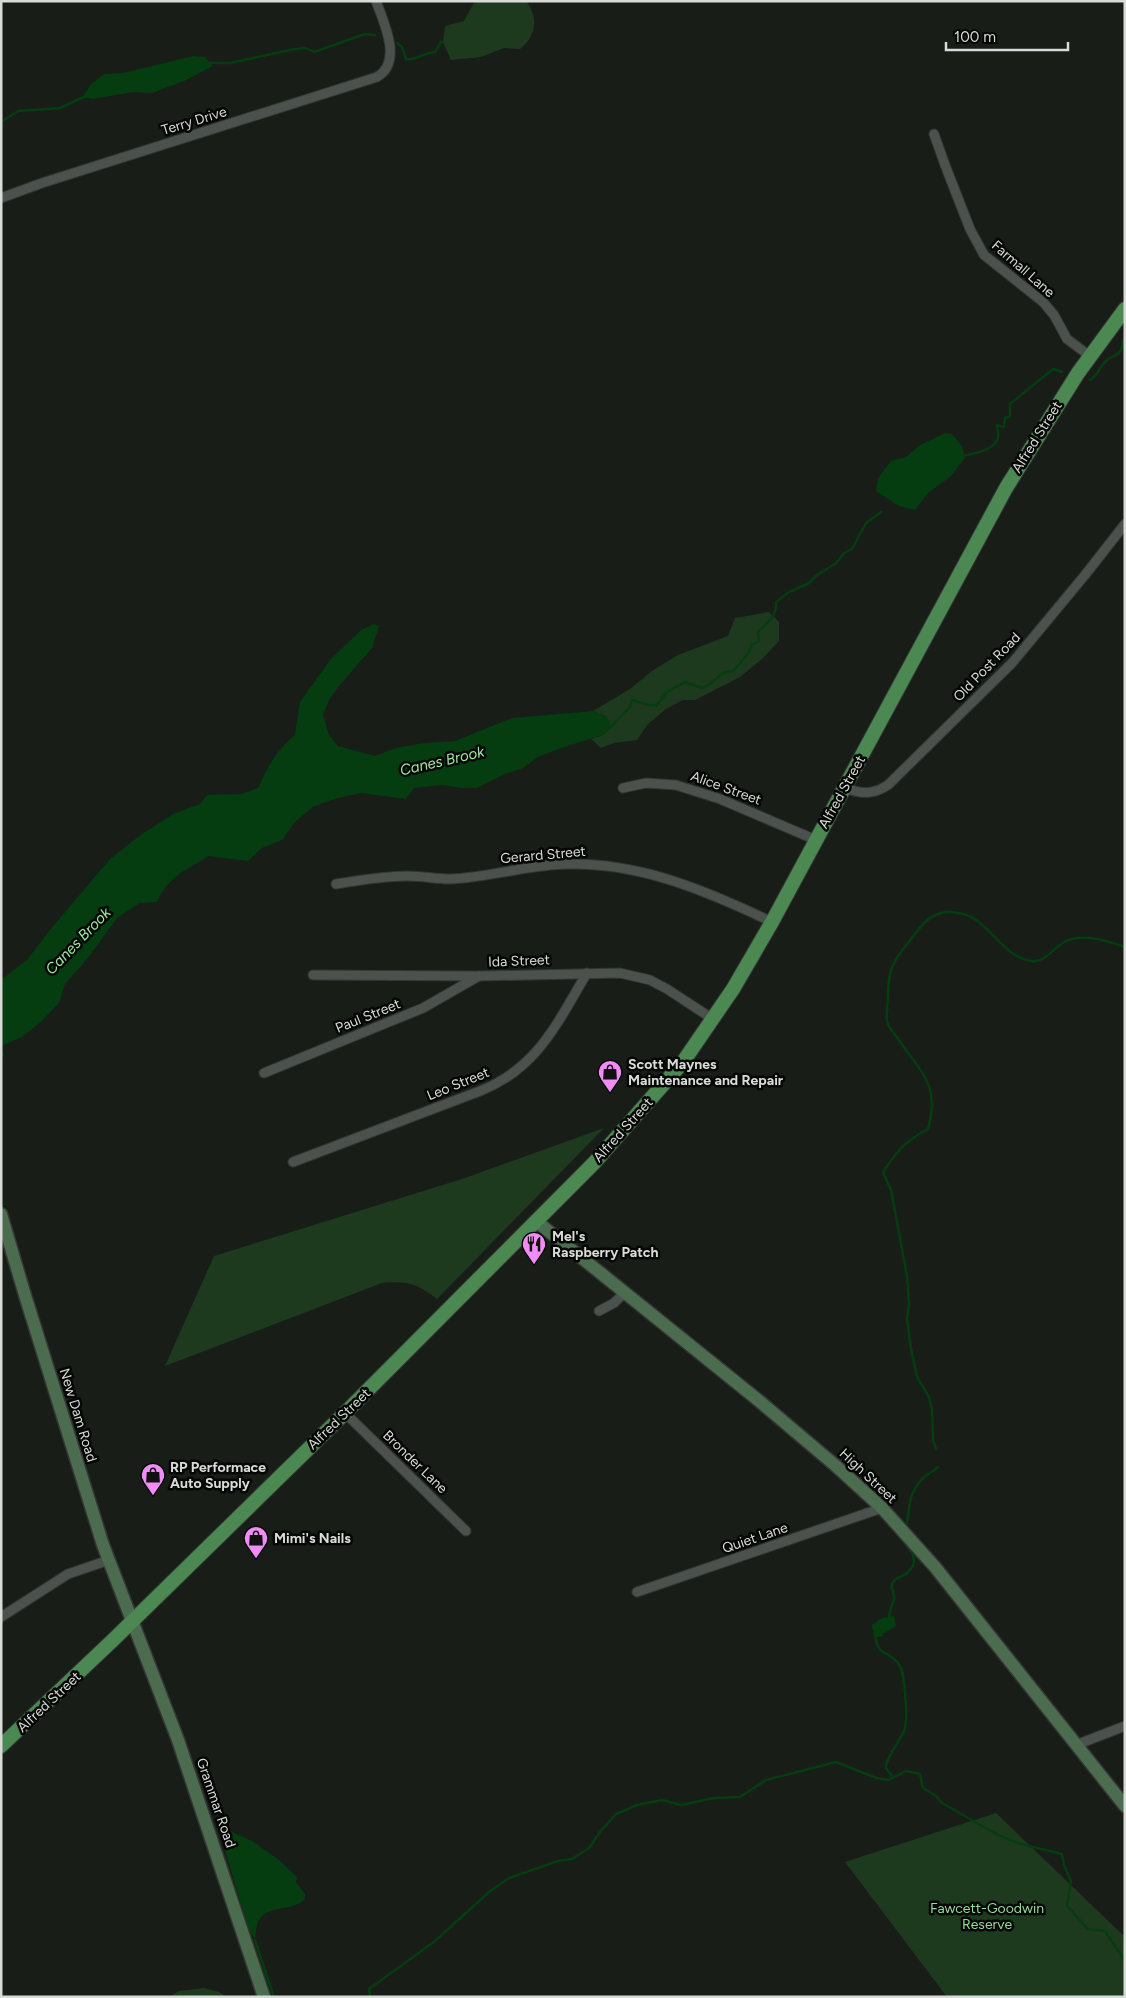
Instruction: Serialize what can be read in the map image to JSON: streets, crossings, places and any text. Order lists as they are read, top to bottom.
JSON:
{
  "streets": {
    "main road": ["Alfred Street"],
    "street": [
      "Terry Drive",
      "Farmall Lane",
      "Old Post Road",
      "Alice Street",
      "Gerard Street",
      "Ida Street",
      "Paul Street",
      "Leo Street",
      "New Dam Road",
      "Bronder Lane",
      "High Street",
      "Quiet Lane",
      "Grammar Road"
    ]
  },
  "crossings": [
    ["Farmall Lane", "Alfred Street"],
    ["Alfred Street", "Old Post Road"],
    ["Alfred Street", "Alice Street"],
    ["Alfred Street", "Gerard Street"],
    ["Alfred Street", "Ida Street"],
    ["Alfred Street", "New Dam Road"],
    ["Alfred Street", "Bronder Lane"],
    ["Alfred Street", "High Street"],
    ["Alfred Street", "Grammar Road"],
    ["Ida Street", "Paul Street"],
    ["Ida Street", "Leo Street"],
    ["New Dam Road", "Grammar Road"],
    ["High Street", "Quiet Lane"]
  ],
  "water": ["Canes Brook"],
  "parks": ["Fawcett-Goodwin Reserve"],
  "places": {
    "shop": ["Scott Maynes Maintenance and Repair", "RP Performace Auto Supply", "Mimi's Nails"],
    "restaurant": ["Mel's Raspberry Patch"]
  },
  "scale_bar": "100 m"
}
